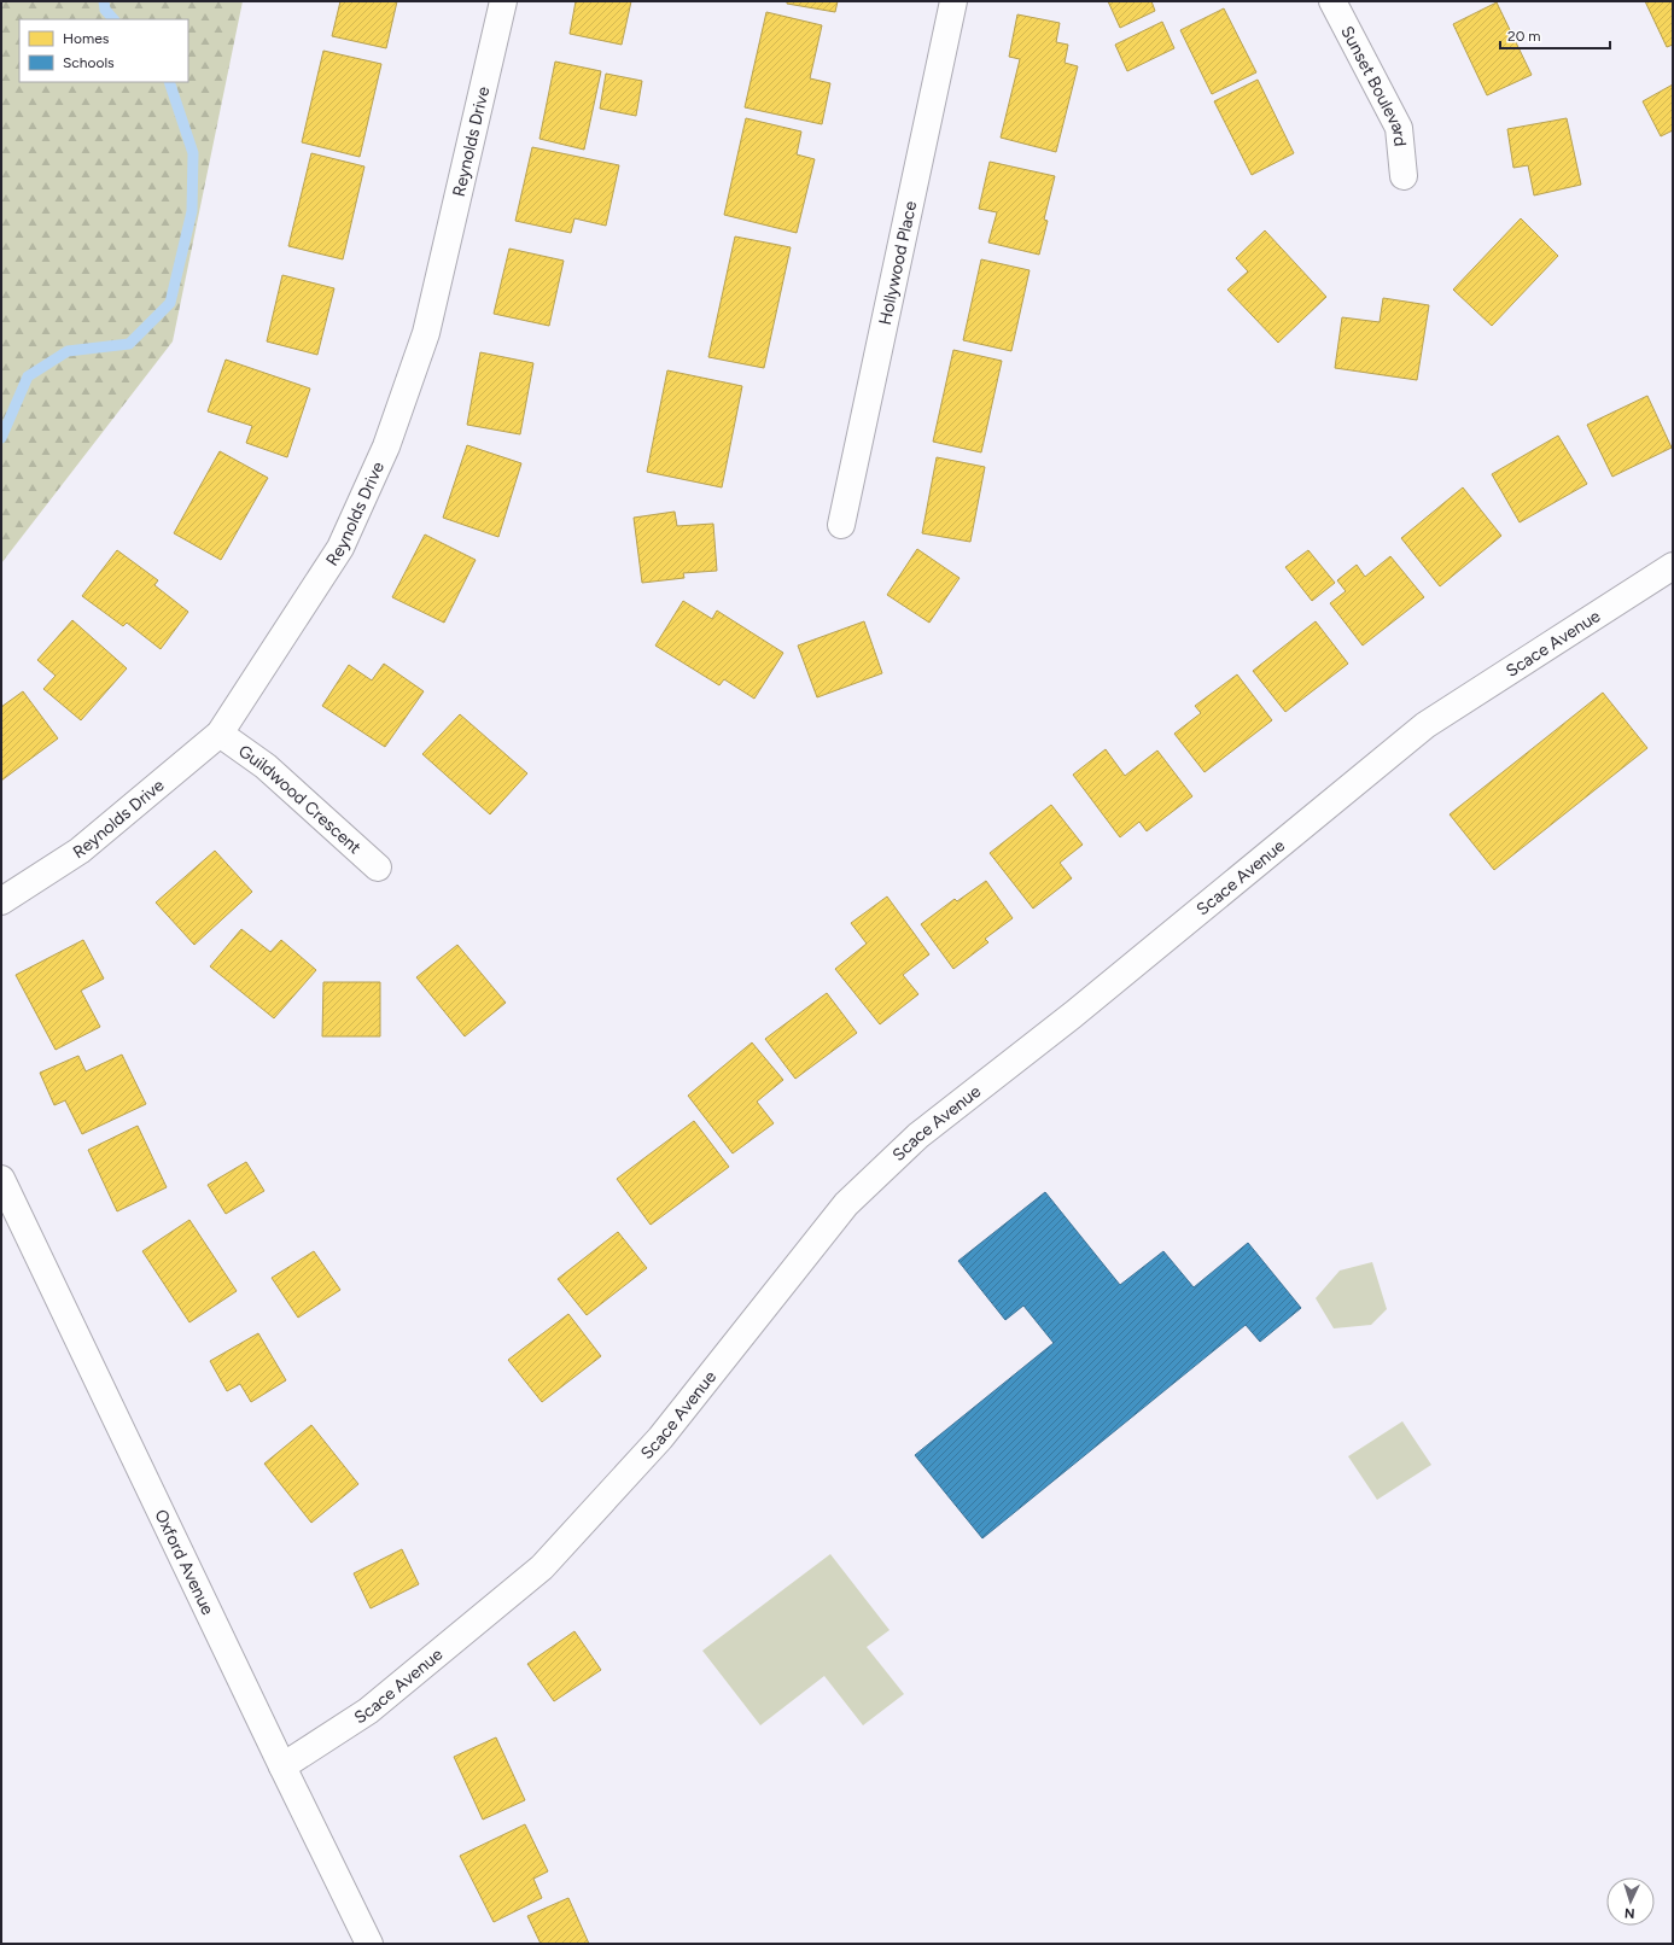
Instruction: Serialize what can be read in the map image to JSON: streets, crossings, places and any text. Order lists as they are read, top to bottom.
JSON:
{
  "streets": {
    "street": [
      "Sunset Boulevard",
      "Reynolds Drive",
      "Hollywood Place",
      "Scace Avenue",
      "Guildwood Crescent",
      "Oxford Avenue"
    ]
  },
  "crossings": [
    ["Reynolds Drive", "Guildwood Crescent"],
    ["Scace Avenue", "Oxford Avenue"]
  ],
  "legend": ["Homes", "Schools"],
  "scale_bar": "20 m",
  "north": "bottom"
}
